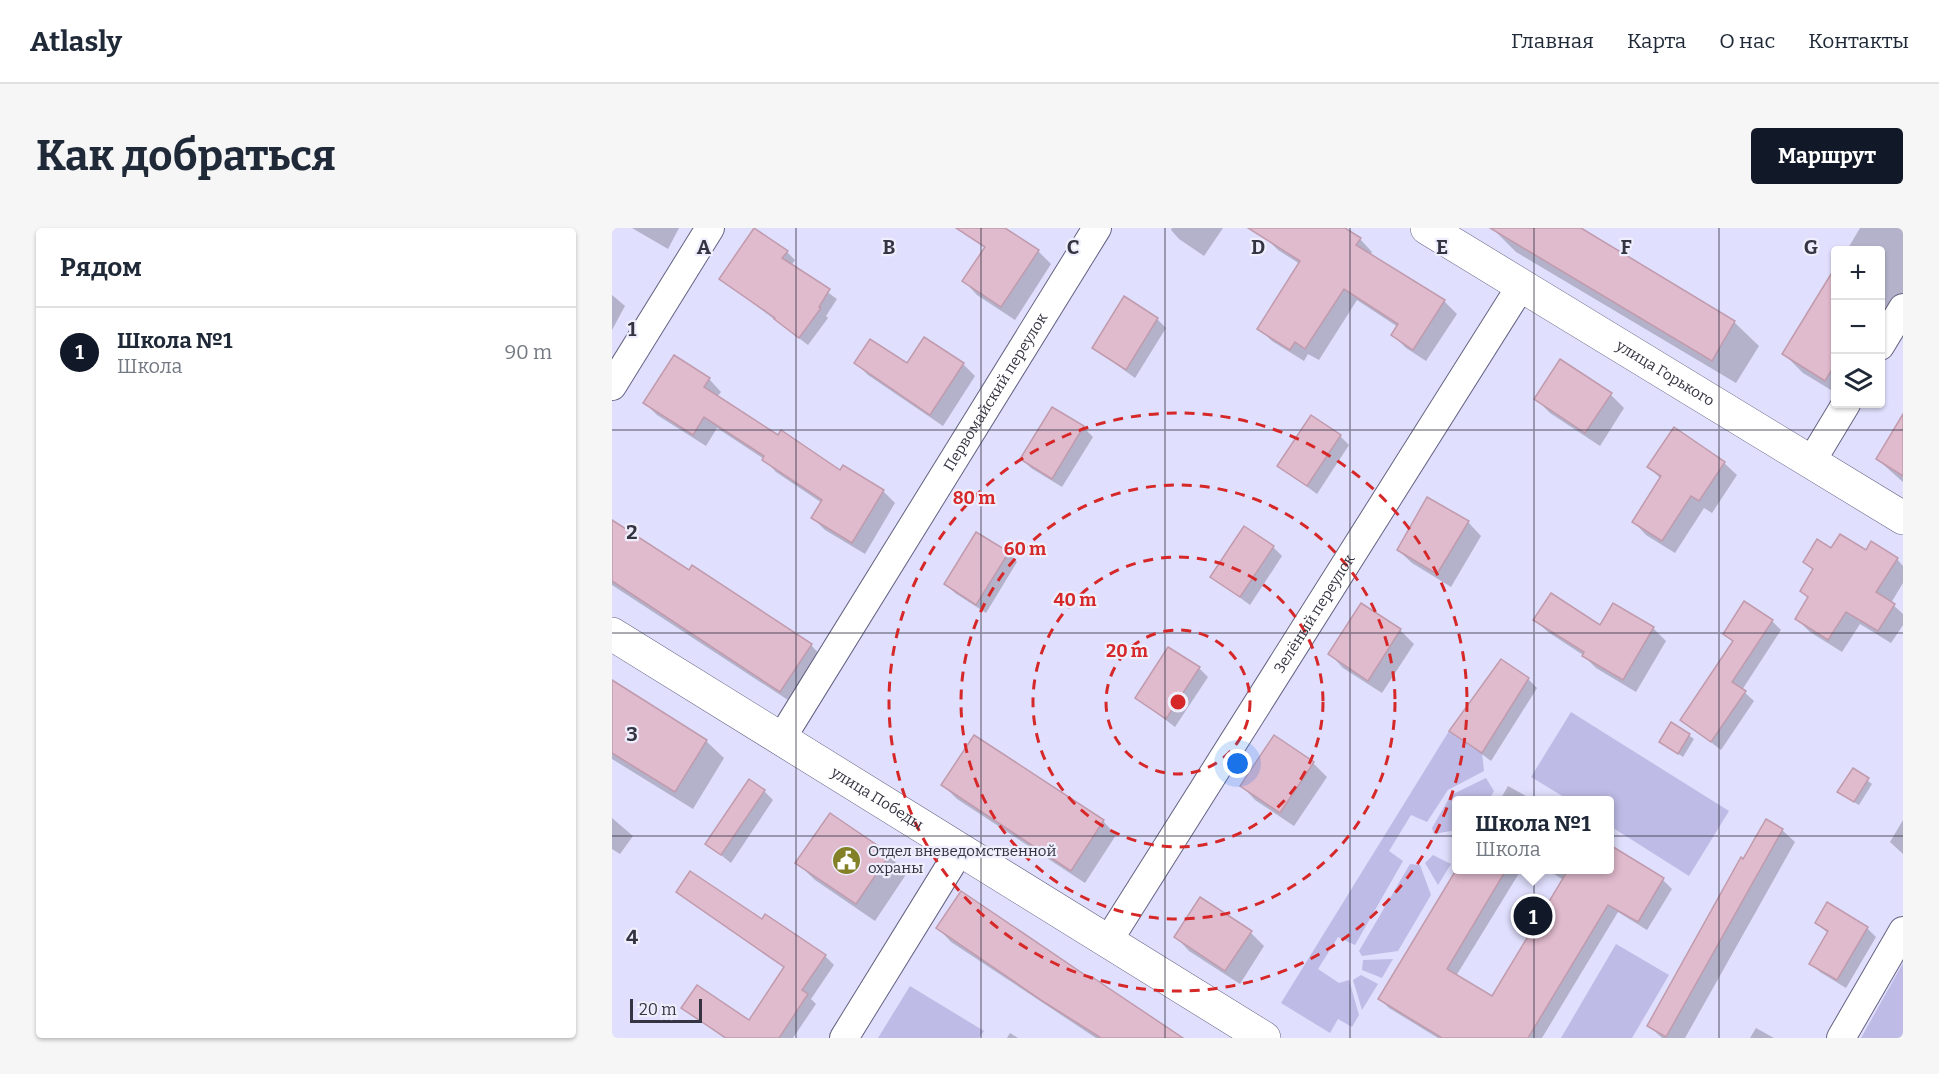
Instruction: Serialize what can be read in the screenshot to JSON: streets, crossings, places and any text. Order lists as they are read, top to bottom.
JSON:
{
  "streets": {
    "street": [
      "улица Горького",
      "Первомайский переулок",
      "Зелёный переулок",
      "улица Победы"
    ]
  },
  "crossings": [
    ["улица Горького", "Зелёный переулок"],
    ["Первомайский переулок", "улица Победы"],
    ["Зелёный переулок", "улица Победы"]
  ],
  "places": {
    "public building": ["Отдел вневедомственной охраны"]
  },
  "scale_bar": "20 m",
  "page": {
    "header": "Atlasly",
    "nav": [
      "Главная",
      "Карта",
      "О нас",
      "Контакты"
    ],
    "buttons": "Маршрут",
    "title": "Как добраться",
    "heading": "Рядом",
    "map_buttons": ["+", "−"],
    "list": [
      {
        "mark": "1",
        "name": "Школа №1",
        "note": "Школа",
        "value": "90 m"
      }
    ],
    "popup": ["Школа №1", "Школа"],
    "pins": "1",
    "scale": "20 m"
  },
  "grid": {
    "columns": [
      "A",
      "B",
      "C",
      "D",
      "E",
      "F",
      "G"
    ],
    "rows": [
      "1",
      "2",
      "3",
      "4"
    ]
  },
  "rings": [
    "80 m",
    "60 m",
    "40 m",
    "20 m"
  ]
}
